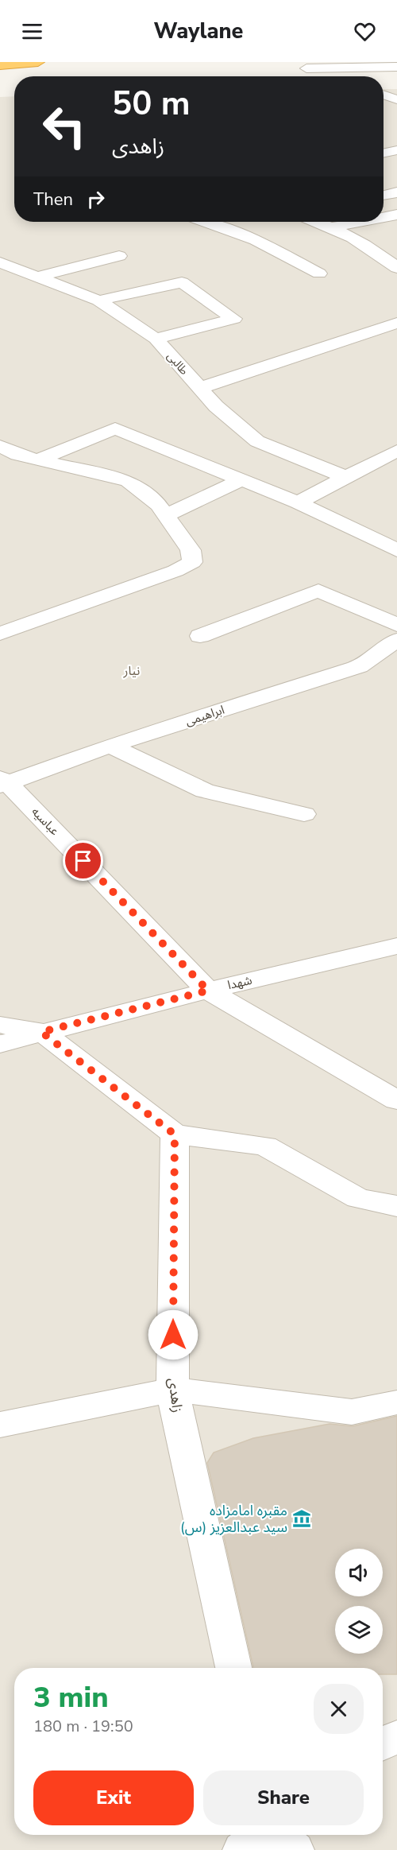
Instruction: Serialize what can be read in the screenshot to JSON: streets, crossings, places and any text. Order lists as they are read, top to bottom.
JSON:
{
  "streets": {
    "street": [
      "طالبی",
      "ابراهیمی",
      "عباسیه",
      "شهدا",
      "زاهدی"
    ]
  },
  "crossings": [
    ["ابراهیمی", "عباسیه"],
    ["عباسیه", "شهدا"]
  ],
  "districts": ["نیار"],
  "places": {
    "museum": ["مقبره امامزاده سید عبدالعزیز (س)"]
  },
  "page": {
    "header": "Waylane",
    "turn": ["50 m", "زاهدی"],
    "then": "Then",
    "heading": ["3 min", "180 m · 19:50"],
    "buttons": ["Exit", "Share"]
  }
}
